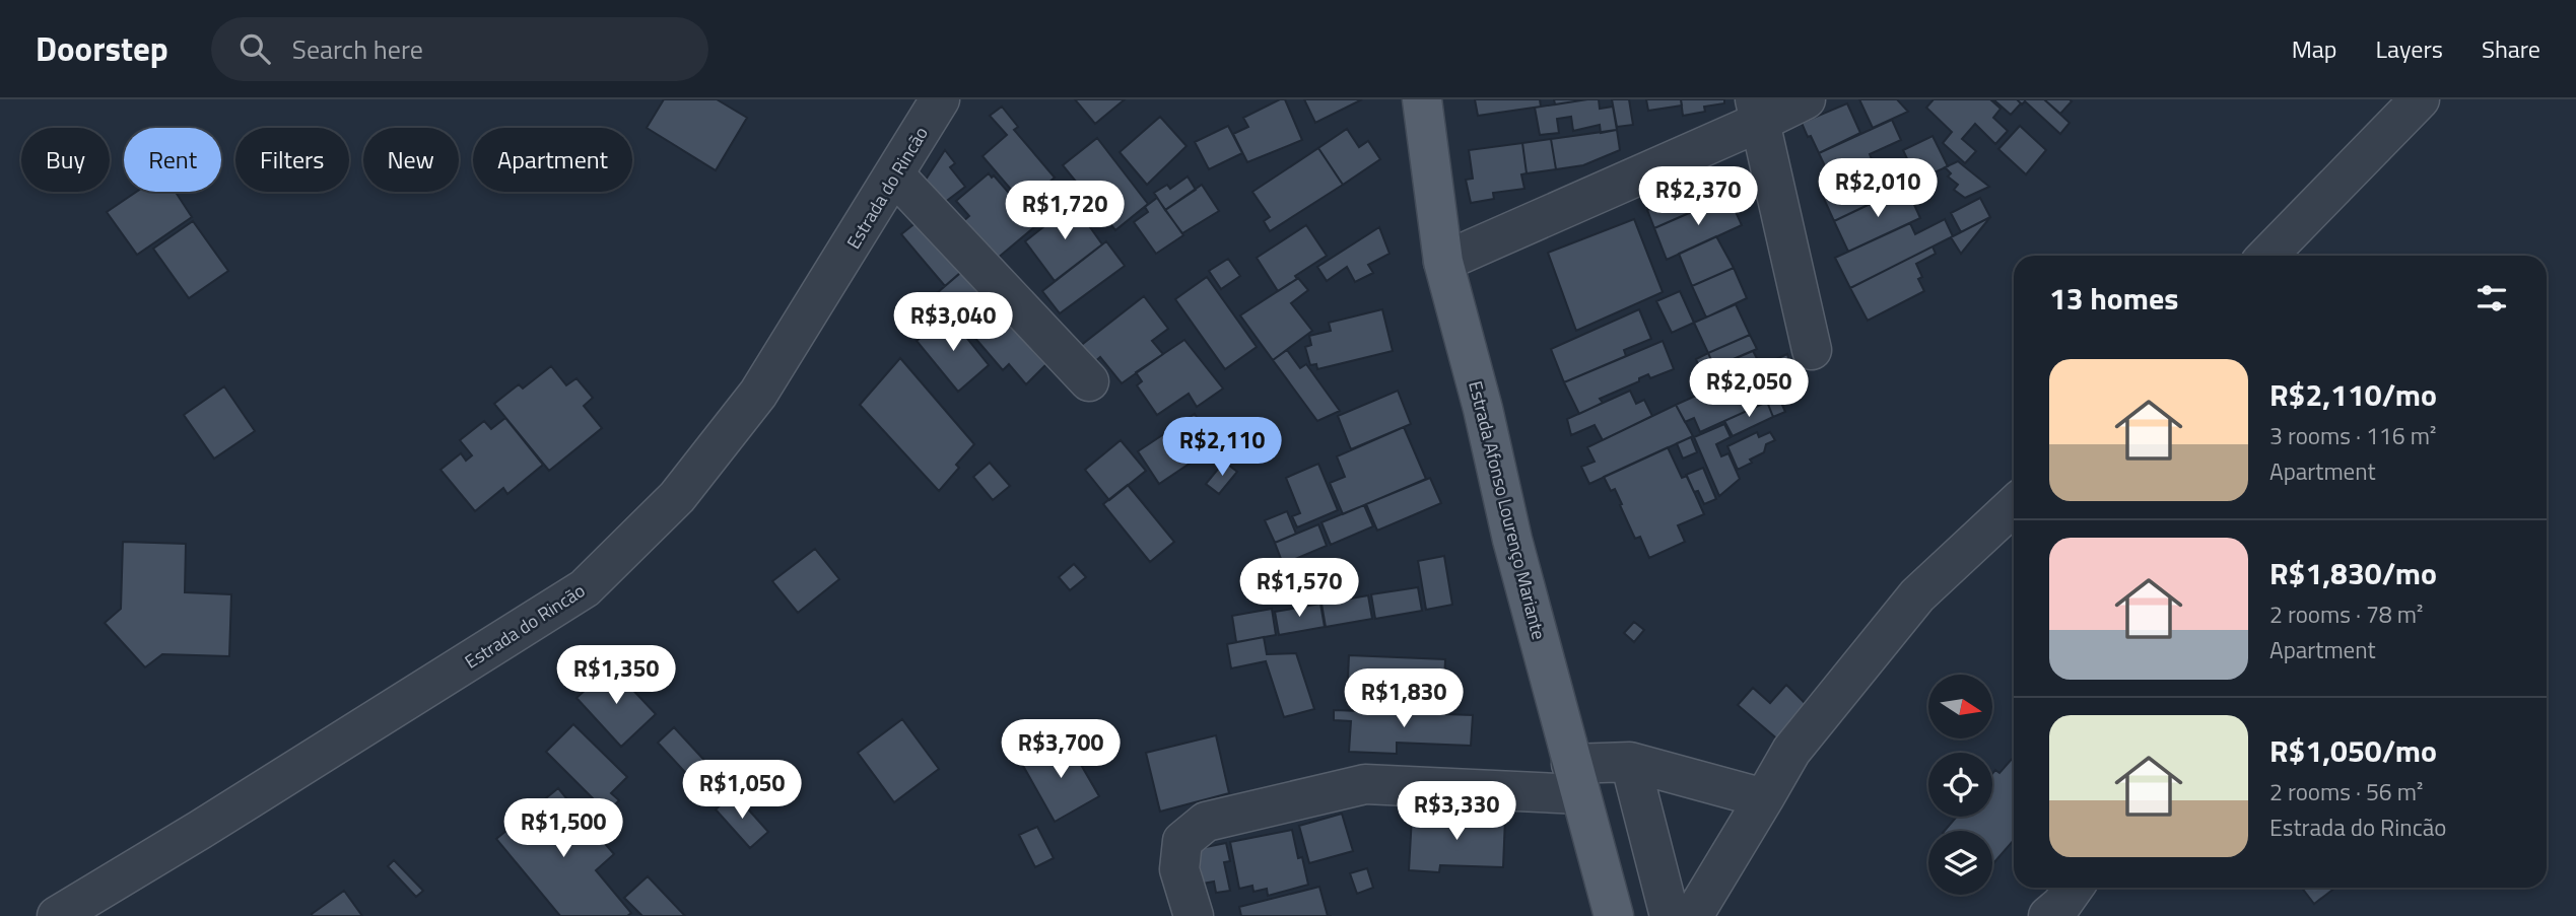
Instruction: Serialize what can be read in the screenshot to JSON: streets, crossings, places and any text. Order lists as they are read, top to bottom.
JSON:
{
  "streets": {
    "main road": ["Estrada Afonso Lourenço Mariante"],
    "street": ["Estrada do Rincão"]
  },
  "north": "right",
  "page": {
    "header": "Doorstep",
    "search": "Search here",
    "nav": ["Map", "Layers", "Share"],
    "chip": [
      "Buy",
      "Rent",
      "Filters",
      "New",
      "Apartment"
    ],
    "price": [
      "R$2,010",
      "R$2,370",
      "R$1,720",
      "R$3,040",
      "R$2,050",
      "R$2,110",
      "R$1,570",
      "R$1,350",
      "R$1,830",
      "R$3,700",
      "R$1,050",
      "R$3,330",
      "R$1,500"
    ],
    "heading": "13 homes",
    "list": [
      {
        "name": "R$2,110/mo",
        "note": "3 rooms · 116 m² · Apartment"
      },
      {
        "name": "R$1,830/mo",
        "note": "2 rooms · 78 m² · Apartment"
      },
      {
        "name": "R$1,050/mo",
        "note": "2 rooms · 56 m² · Estrada do Rincão"
      }
    ]
  }
}
